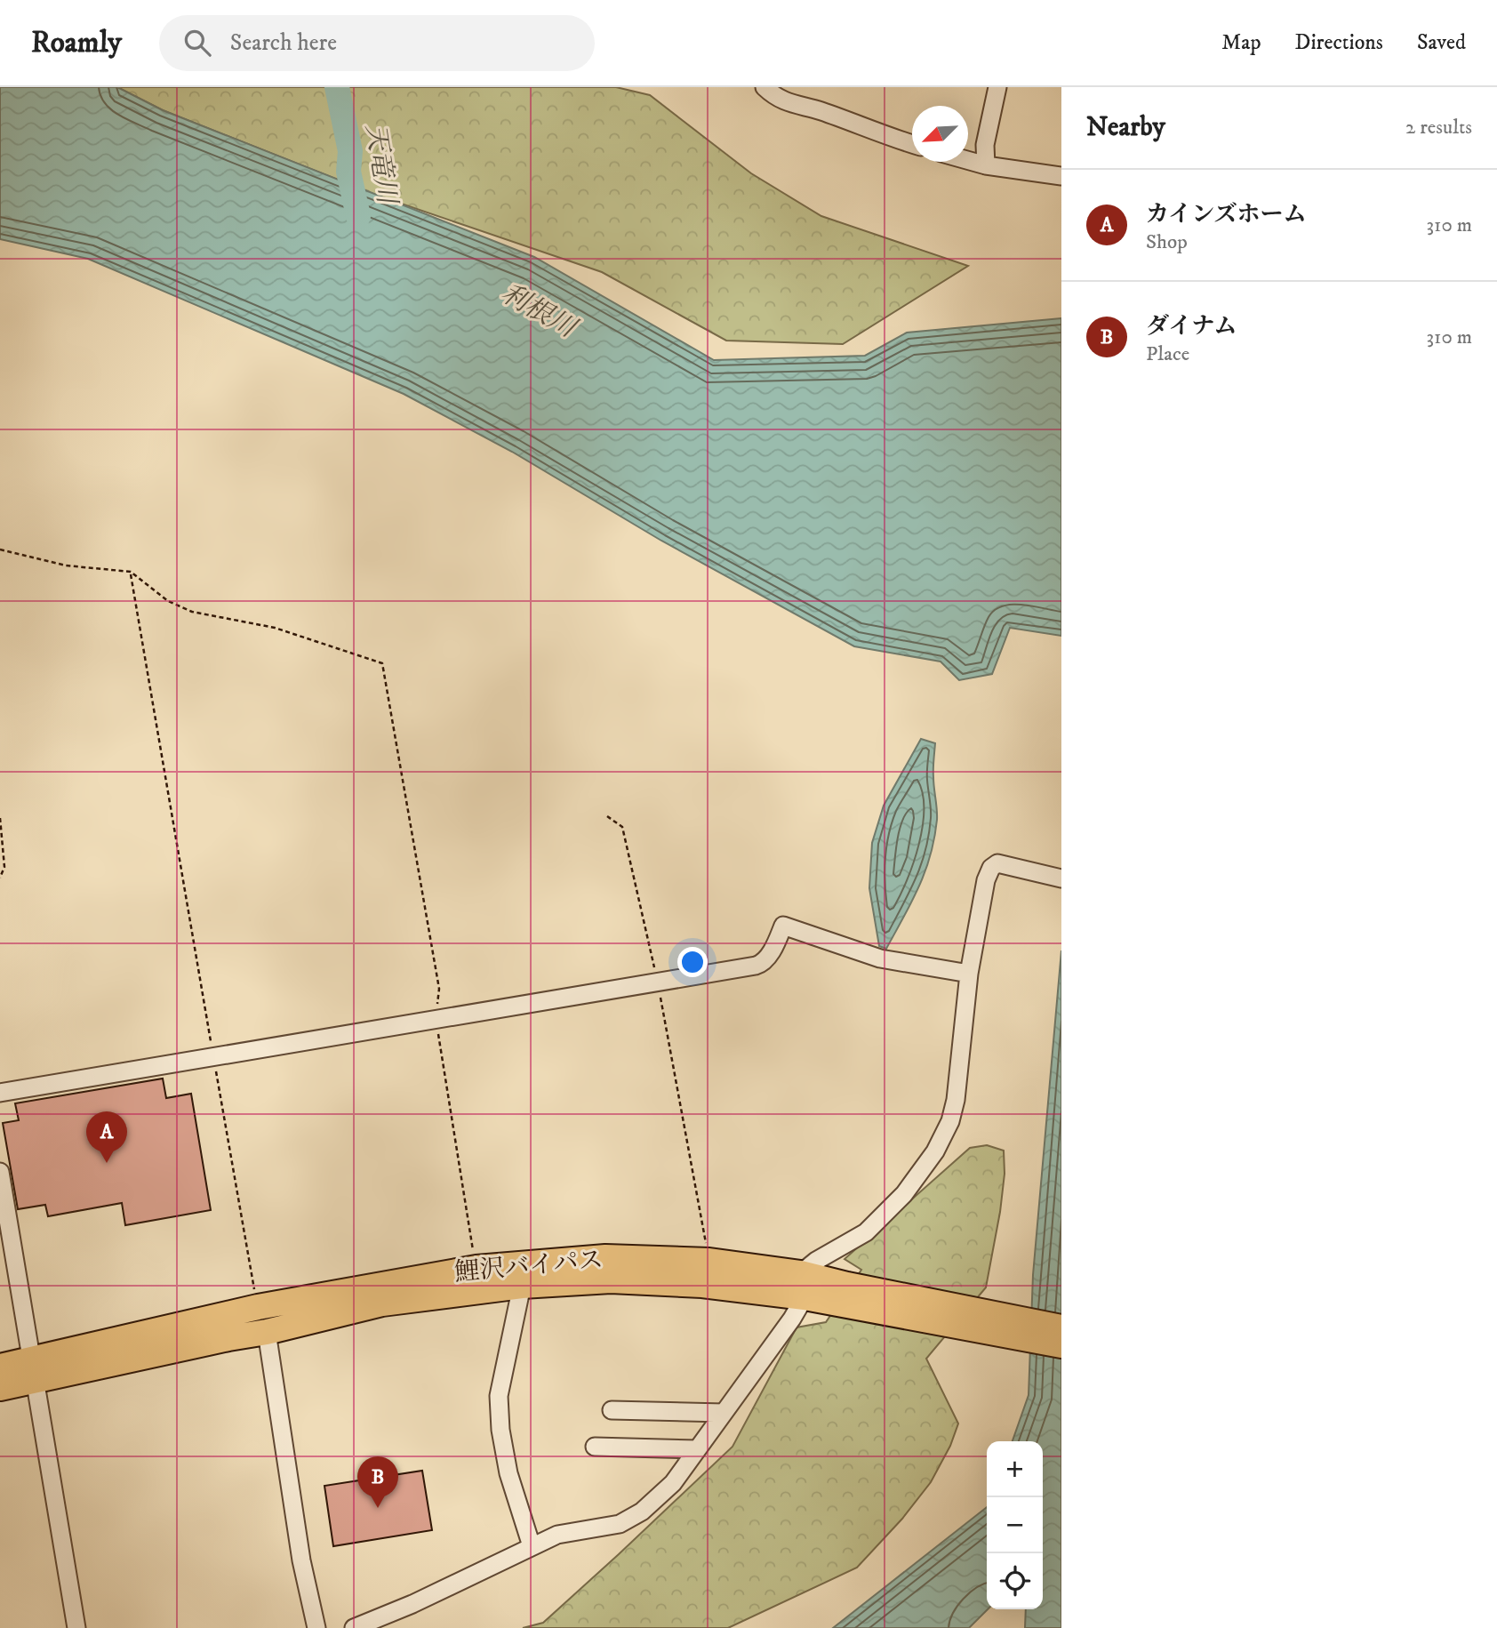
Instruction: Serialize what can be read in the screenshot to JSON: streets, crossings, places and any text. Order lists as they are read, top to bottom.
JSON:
{
  "streets": {
    "highway": ["鯉沢バイパス"]
  },
  "water": ["天竜川", "利根川"],
  "north": "bottom left",
  "page": {
    "header": "Roamly",
    "search": "Search here",
    "nav": ["Map", "Directions", "Saved"],
    "heading": ["Nearby", "2 results"],
    "list": [
      {
        "mark": "A",
        "name": "カインズホーム",
        "note": "Shop",
        "value": "310 m"
      },
      {
        "mark": "B",
        "name": "ダイナム",
        "note": "Place",
        "value": "310 m"
      }
    ],
    "pins": ["A", "B"],
    "map_buttons": ["+", "−"]
  }
}
